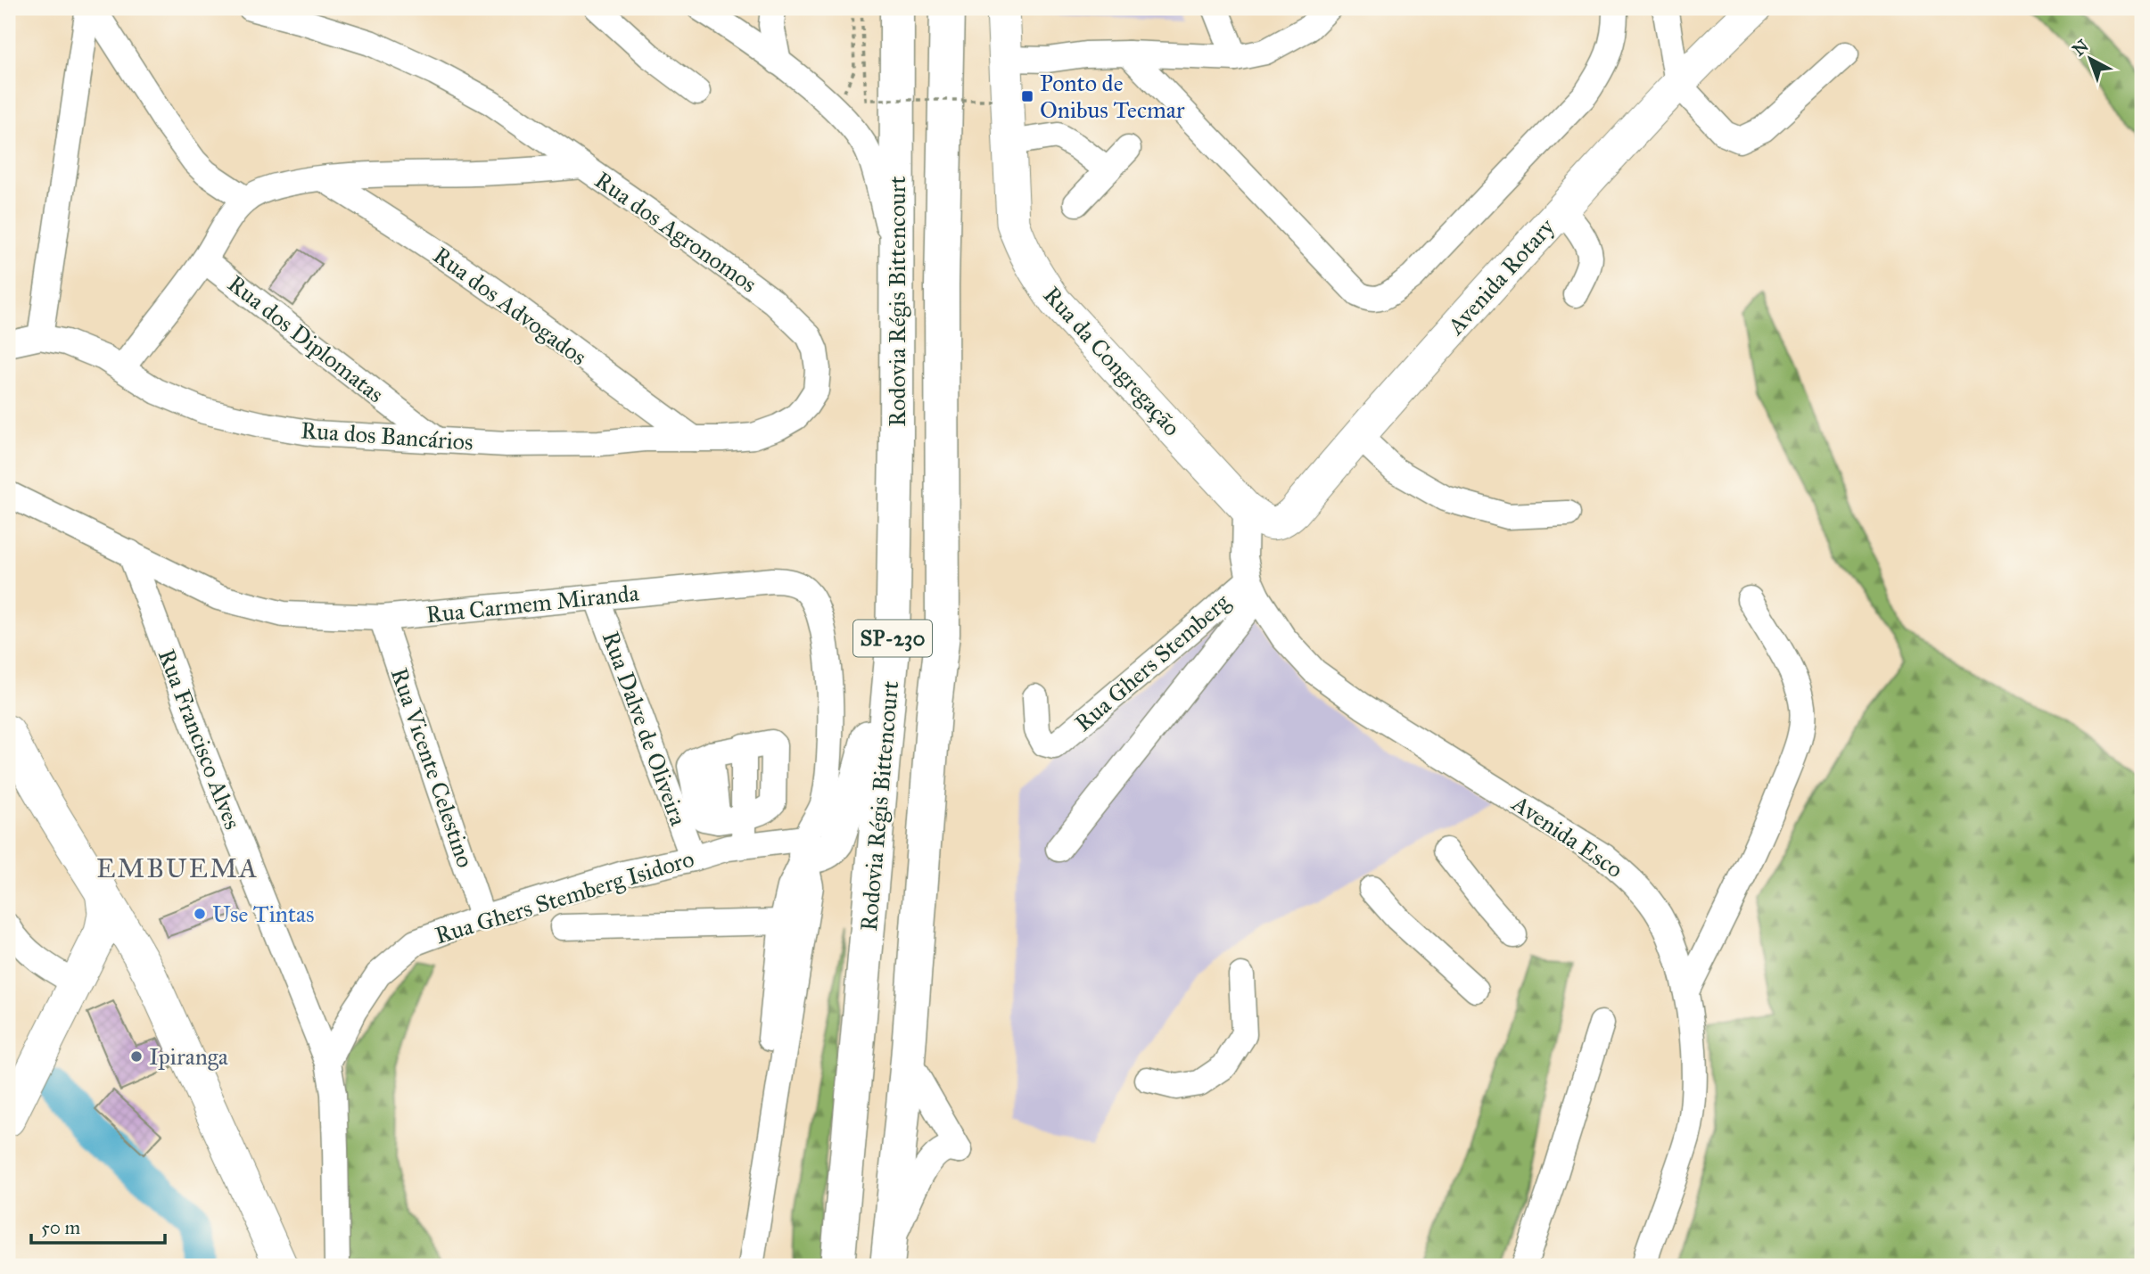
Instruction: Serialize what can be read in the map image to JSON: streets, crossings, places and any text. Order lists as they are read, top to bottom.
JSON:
{
  "streets": {
    "highway": ["Rodovia Régis Bittencourt", "SP-230"],
    "main road": ["Avenida Rotary", "Rua da Congregação"],
    "street": [
      "Rua dos Agronomos",
      "Rua dos Advogados",
      "Rua dos Diplomatas",
      "Rua dos Bancários",
      "Rua Carmem Miranda",
      "Rua Ghers Stemberg",
      "Rua Dalve de Oliveira",
      "Rua Francisco Alves",
      "Rua Vicente Celestino",
      "Avenida Esco",
      "Rua Ghers Stemberg Isidoro"
    ]
  },
  "crossings": [
    ["Rua dos Agronomos", "Rua dos Advogados"],
    ["Rua dos Agronomos", "Rua dos Bancários"],
    ["Avenida Rotary", "Rua da Congregação"],
    ["Avenida Rotary", "Avenida Esco"],
    ["Rua dos Advogados", "Rua dos Bancários"],
    ["Rua dos Diplomatas", "Rua dos Bancários"],
    ["Rua da Congregação", "Avenida Esco"],
    ["Rua Carmem Miranda", "Rua Dalve de Oliveira"],
    ["Rua Carmem Miranda", "Rua Francisco Alves"],
    ["Rua Carmem Miranda", "Rua Vicente Celestino"],
    ["Rua Carmem Miranda", "Rua Ghers Stemberg Isidoro"],
    ["Rua Ghers Stemberg", "Avenida Esco"],
    ["Rua Dalve de Oliveira", "Rua Ghers Stemberg Isidoro"],
    ["Rua Francisco Alves", "Rua Ghers Stemberg Isidoro"],
    ["Rua Vicente Celestino", "Rua Ghers Stemberg Isidoro"]
  ],
  "districts": ["EMBUEMA"],
  "places": {
    "transit": ["Ponto de Onibus Tecmar"],
    "other": ["Use Tintas", "Ipiranga"]
  },
  "scale_bar": "50 m",
  "north": "top left"
}
